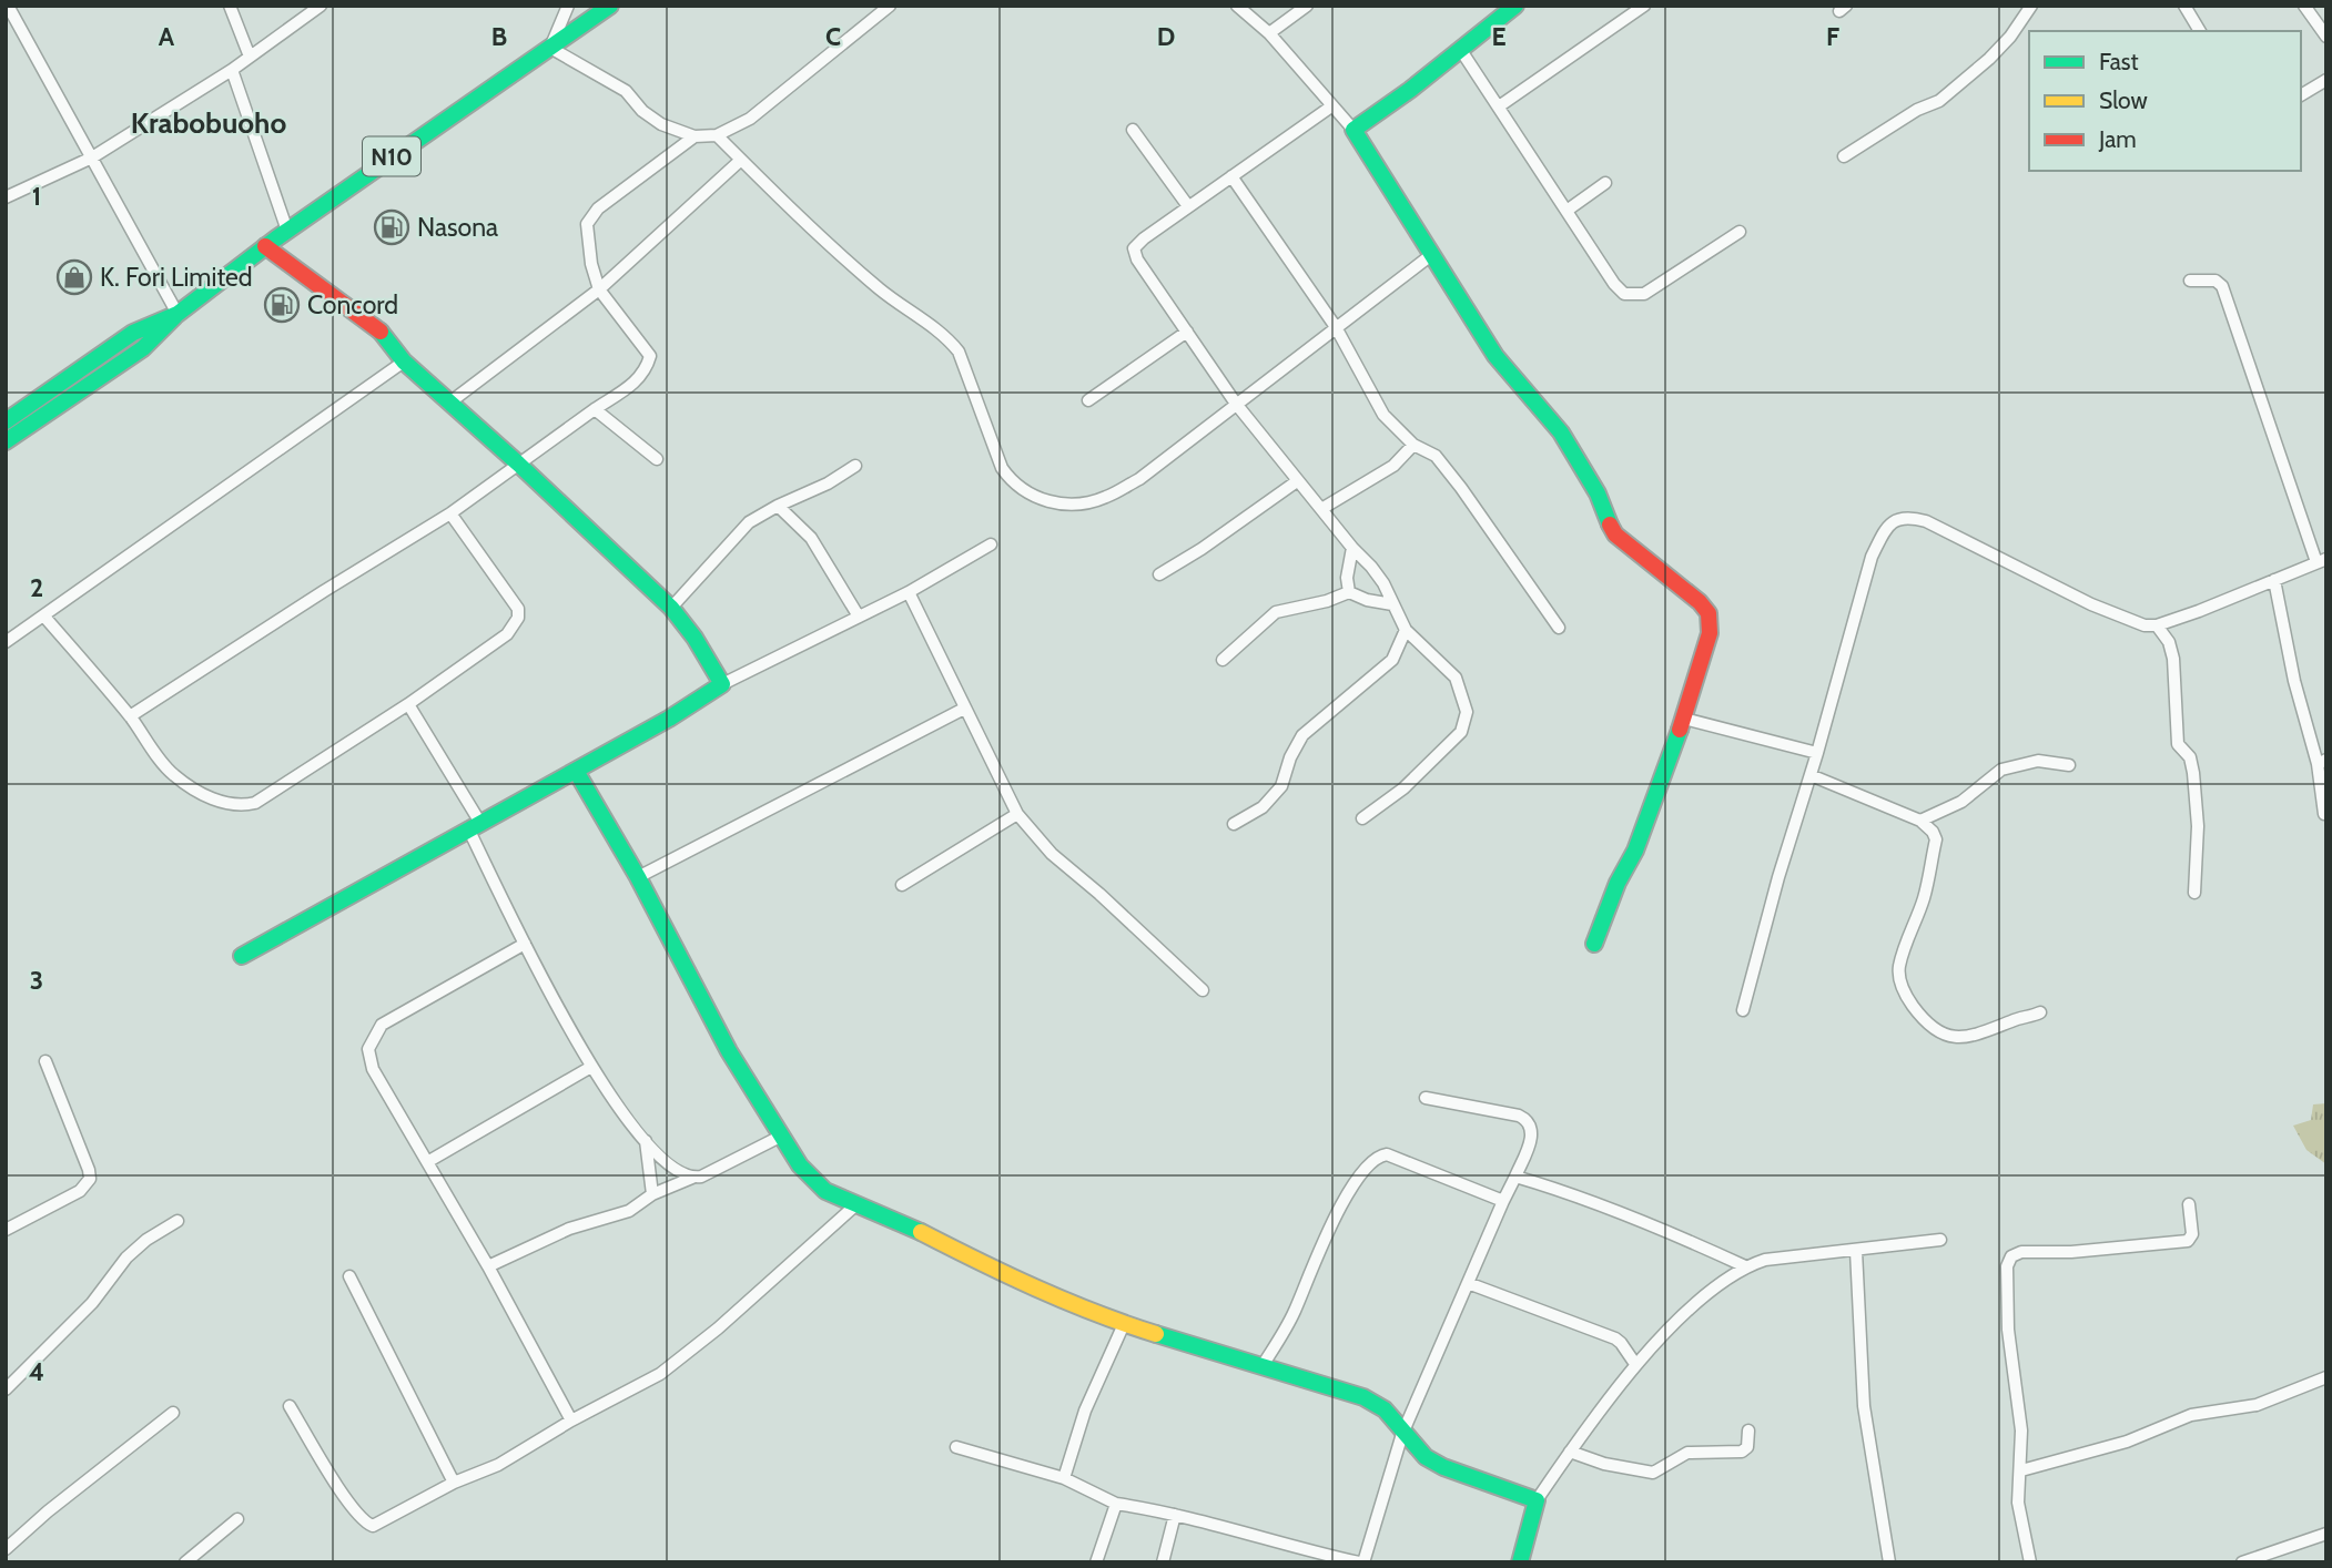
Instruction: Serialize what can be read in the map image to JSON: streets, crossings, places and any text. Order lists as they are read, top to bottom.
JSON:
{
  "streets": {
    "main road": ["N10"]
  },
  "districts": ["Krabobuoho"],
  "places": {
    "fuel station": ["Nasona", "Concord"],
    "shop": ["K. Fori Limited"]
  },
  "legend": ["Fast", "Slow", "Jam"],
  "grid": {
    "columns": [
      "A",
      "B",
      "C",
      "D",
      "E",
      "F"
    ],
    "rows": [
      "1",
      "2",
      "3",
      "4"
    ]
  }
}
